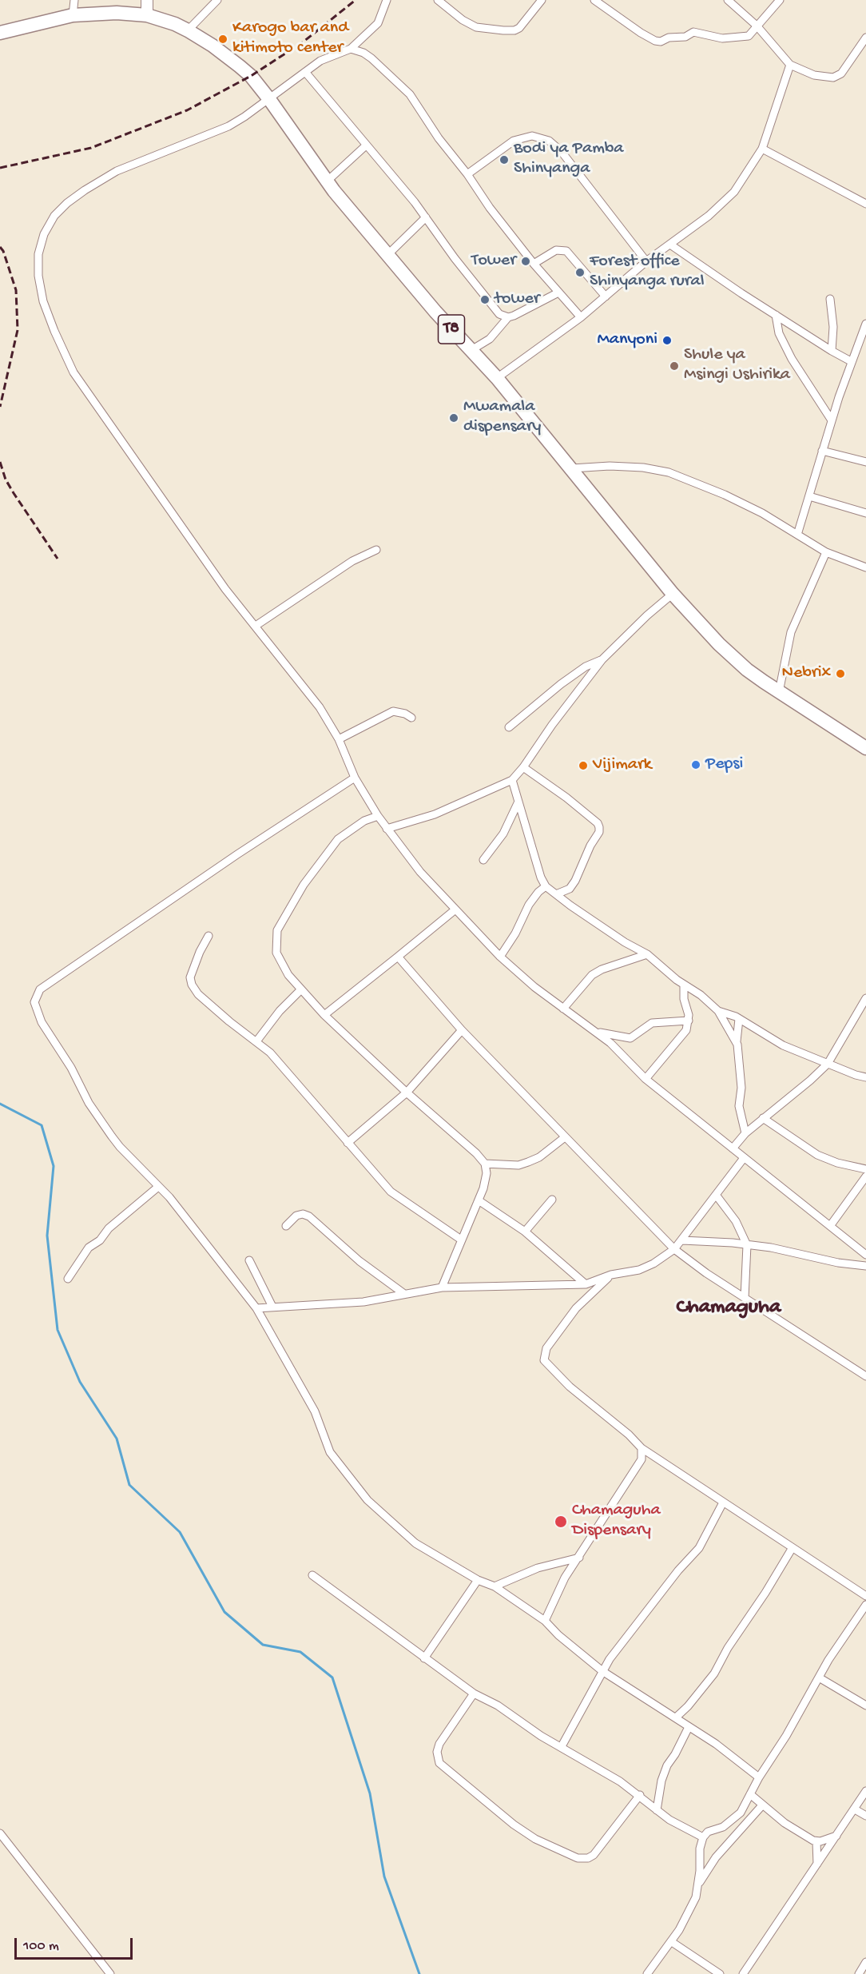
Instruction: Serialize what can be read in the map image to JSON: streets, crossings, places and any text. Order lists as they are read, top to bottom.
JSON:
{
  "streets": {
    "highway": ["T8"]
  },
  "districts": ["Chamaguha"],
  "places": [
    "Karogo bar and kitimoto center",
    "Bodi ya Pamba Shinyanga",
    "Tower",
    "Forest office Shinyanga rural",
    "tower",
    "Manyoni",
    "Shule ya Msingi Ushirika",
    "Mwamala dispensary",
    "Nebrix",
    "Pepsi",
    "Vijimark",
    "Chamaguha Dispensary"
  ],
  "scale_bar": "100 m"
}
